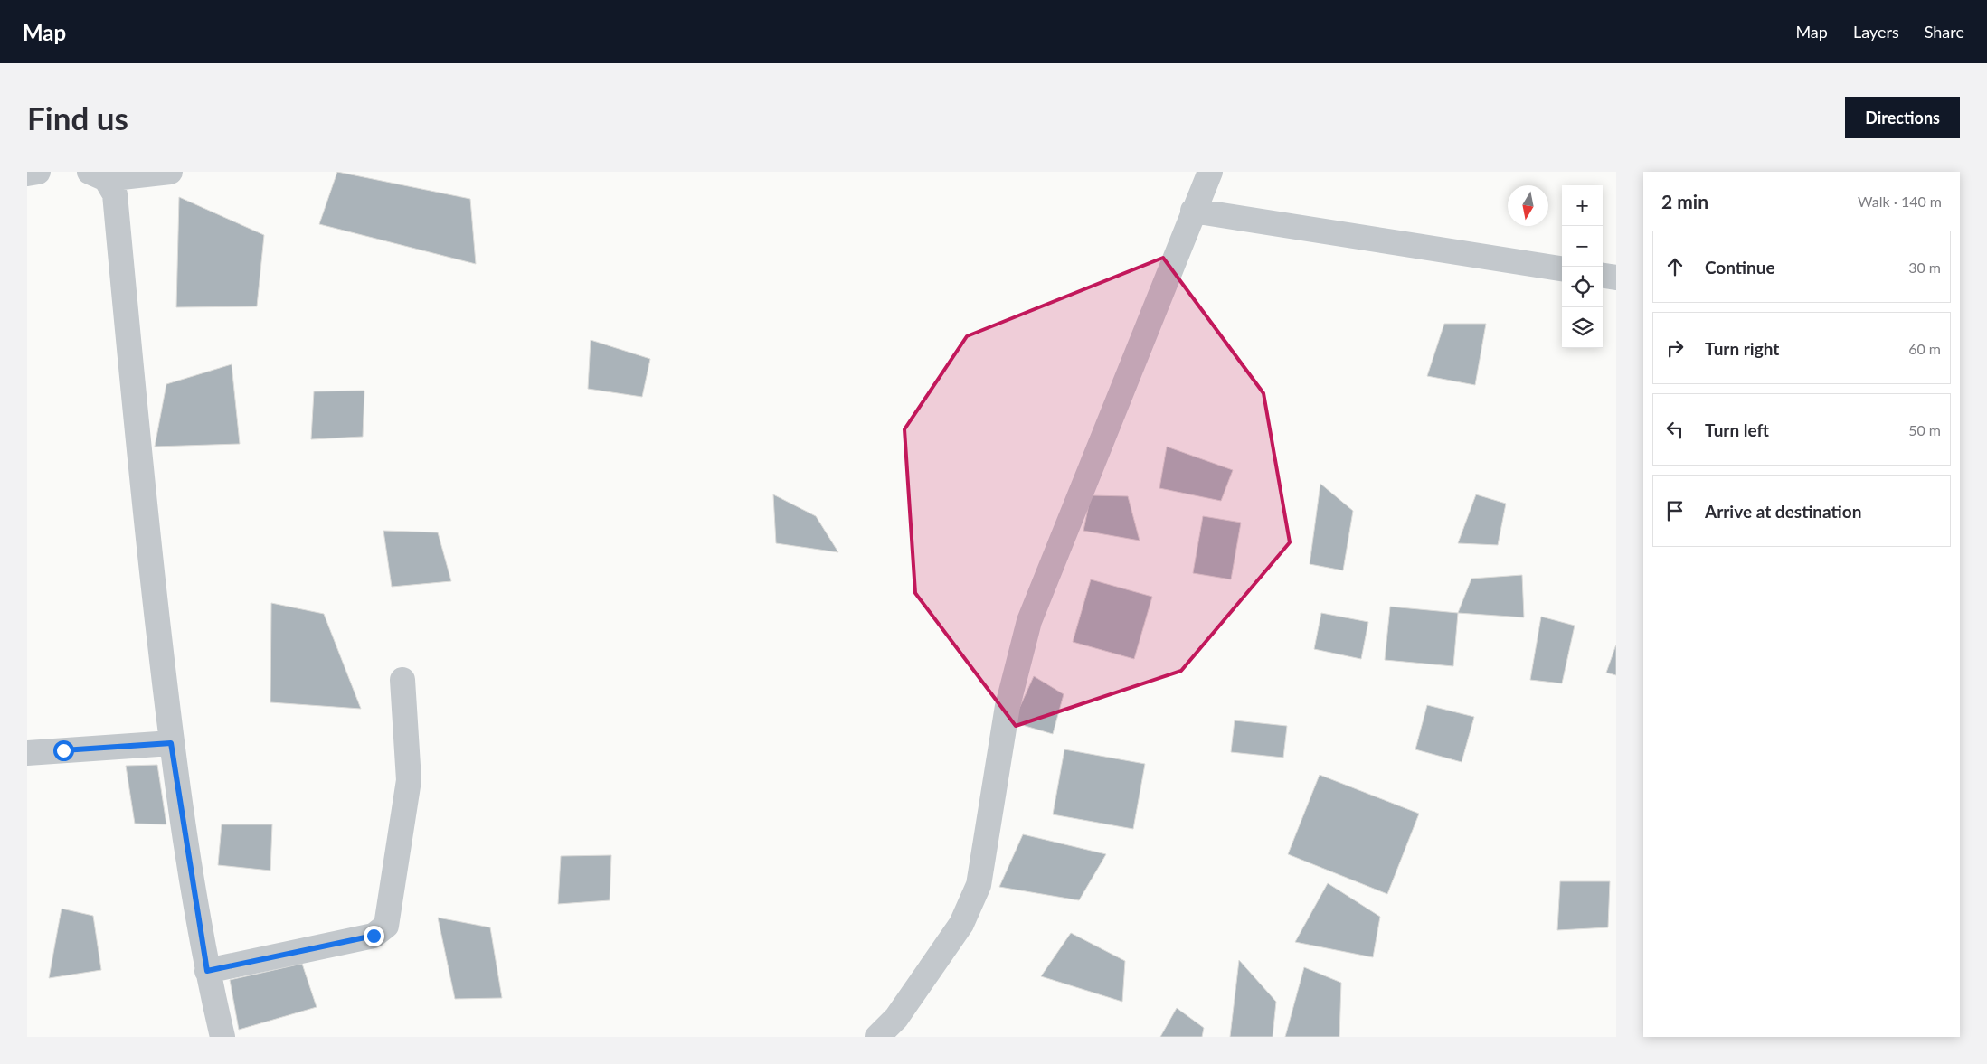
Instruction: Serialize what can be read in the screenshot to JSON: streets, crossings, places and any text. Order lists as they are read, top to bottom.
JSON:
{
  "north": "bottom",
  "page": {
    "header": "Map",
    "nav": ["Map", "Layers", "Share"],
    "buttons": "Directions",
    "title": "Find us",
    "heading": ["2 min", "Walk · 140 m"],
    "map_buttons": ["+", "−"],
    "list": [
      ["Continue", "30 m"],
      ["Turn right", "60 m"],
      ["Turn left", "50 m"],
      "Arrive at destination"
    ]
  }
}
